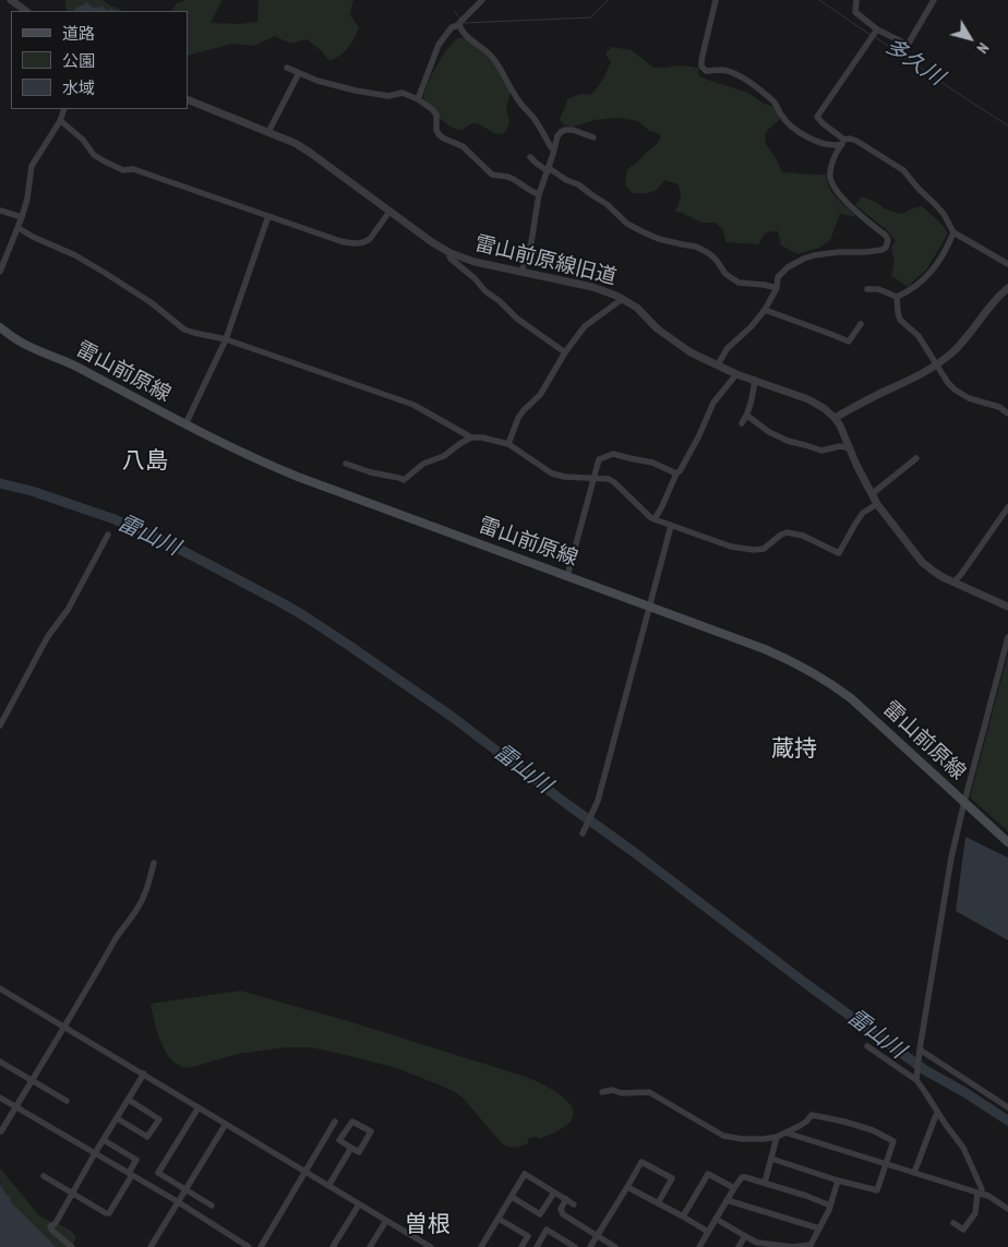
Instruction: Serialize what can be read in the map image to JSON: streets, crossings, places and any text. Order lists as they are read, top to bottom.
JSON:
{
  "streets": {
    "main road": ["雷山前原線"],
    "street": ["雷山前原線旧道"]
  },
  "districts": ["八島", "蔵持", "曽根"],
  "water": ["多久川", "雷山川"],
  "legend": ["道路", "公園", "水域"],
  "north": "bottom right"
}
